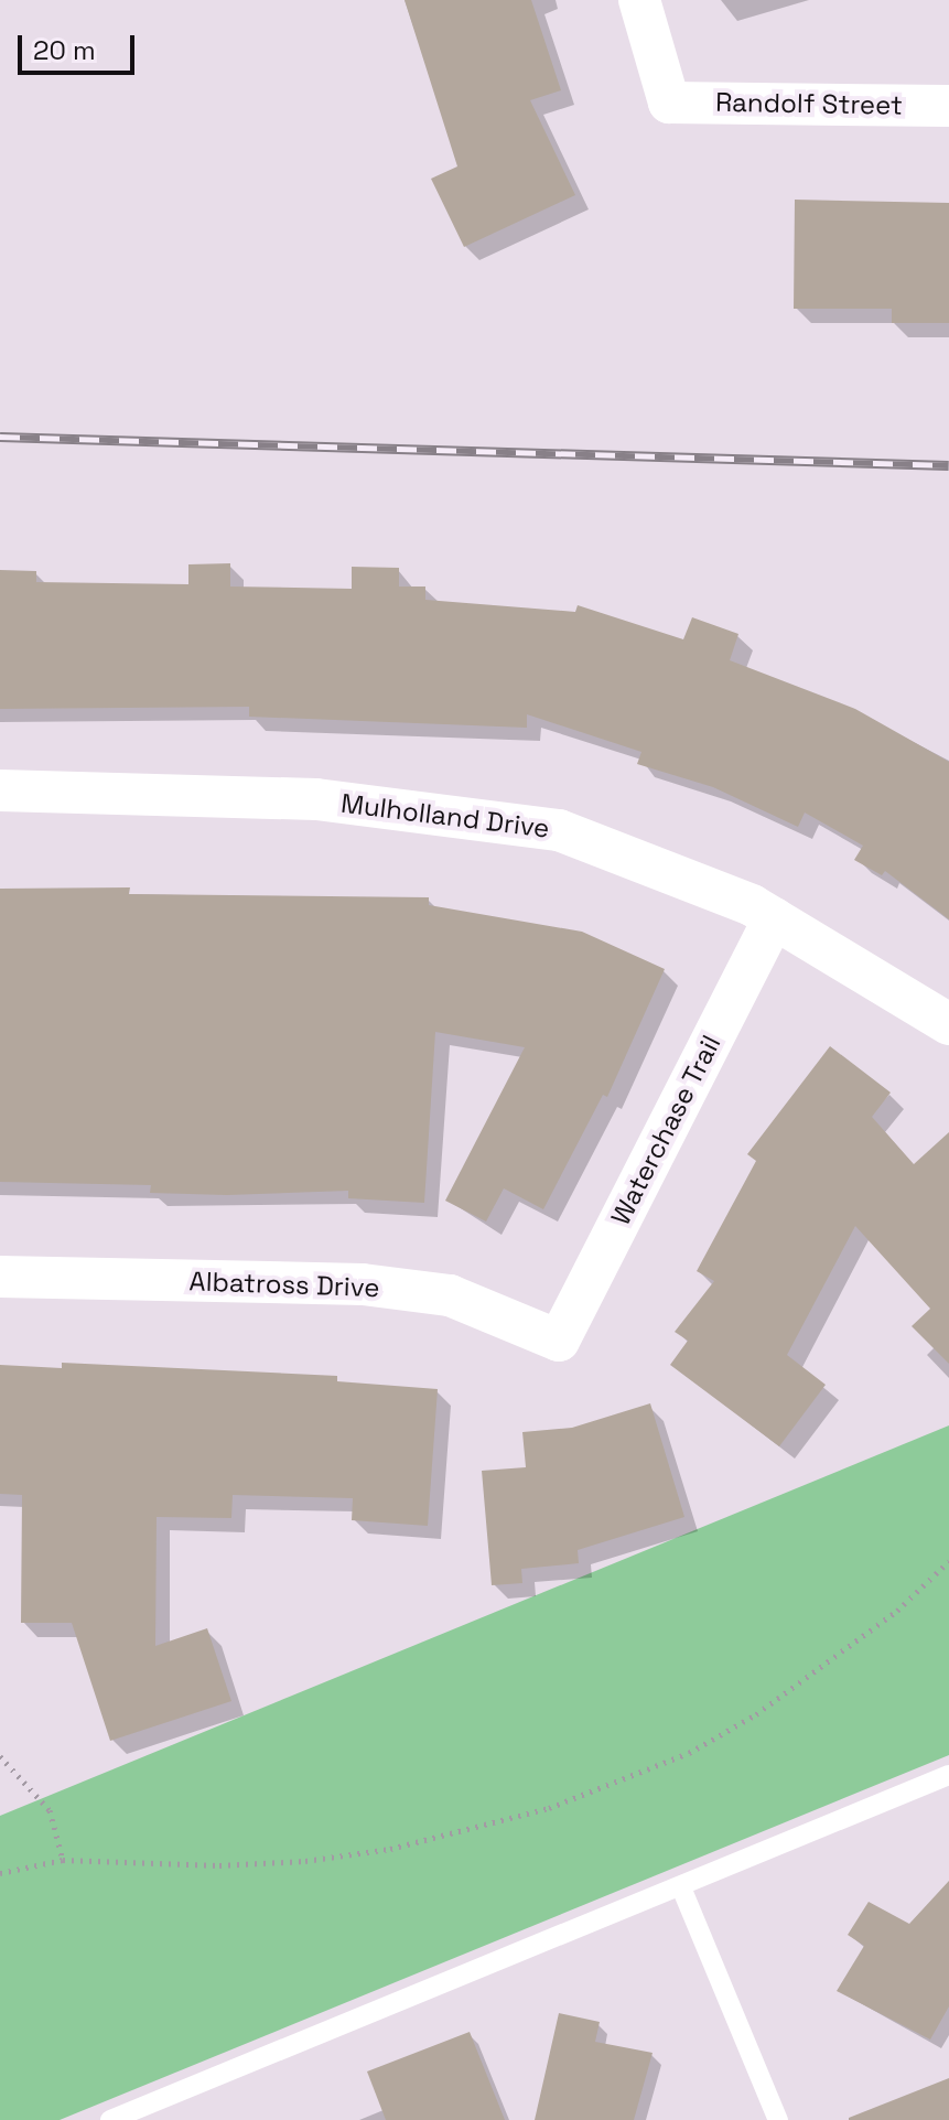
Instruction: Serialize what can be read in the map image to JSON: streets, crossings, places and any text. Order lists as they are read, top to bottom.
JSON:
{
  "streets": {
    "street": [
      "Randolf Street",
      "Mulholland Drive",
      "Waterchase Trail",
      "Albatross Drive"
    ]
  },
  "crossings": [
    ["Mulholland Drive", "Waterchase Trail"],
    ["Waterchase Trail", "Albatross Drive"]
  ],
  "scale_bar": "20 m"
}
